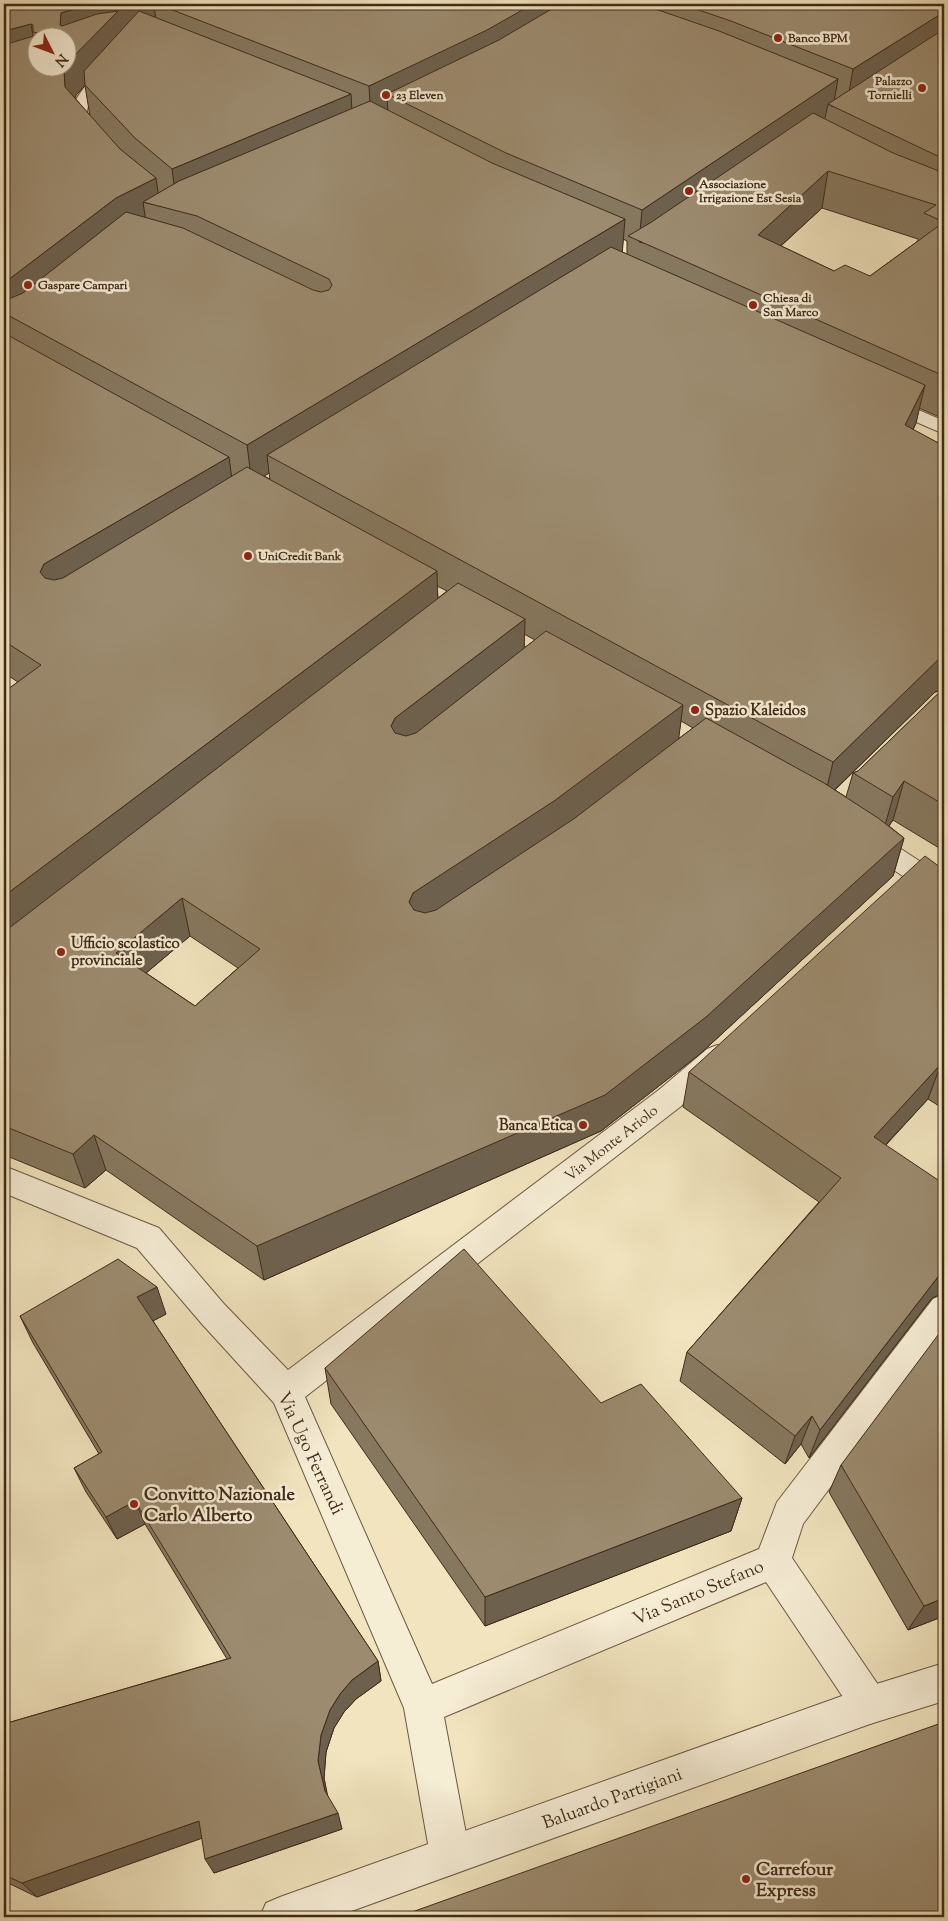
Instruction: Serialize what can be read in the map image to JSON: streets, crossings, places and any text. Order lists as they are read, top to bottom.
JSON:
{
  "streets": {
    "street": [
      "Via Monte Ariolo",
      "Via Ugo Ferrandi",
      "Via Santo Stefano",
      "Baluardo Partigiani"
    ]
  },
  "crossings": [
    ["Via Monte Ariolo", "Via Ugo Ferrandi"],
    ["Via Ugo Ferrandi", "Via Santo Stefano"],
    ["Via Ugo Ferrandi", "Baluardo Partigiani"]
  ],
  "places": [
    "Banco BPM",
    "Palazzo Tornielli",
    "23 Eleven",
    "Associazione Irrigazione Est Sesia",
    "Gaspare Campari",
    "Chiesa di San Marco",
    "UniCredit Bank",
    "Spazio Kaleidos",
    "Ufficio scolastico provinciale",
    "Banca Etica",
    "Convitto Nazionale Carlo Alberto",
    "Carrefour Express"
  ],
  "north": "bottom right"
}
